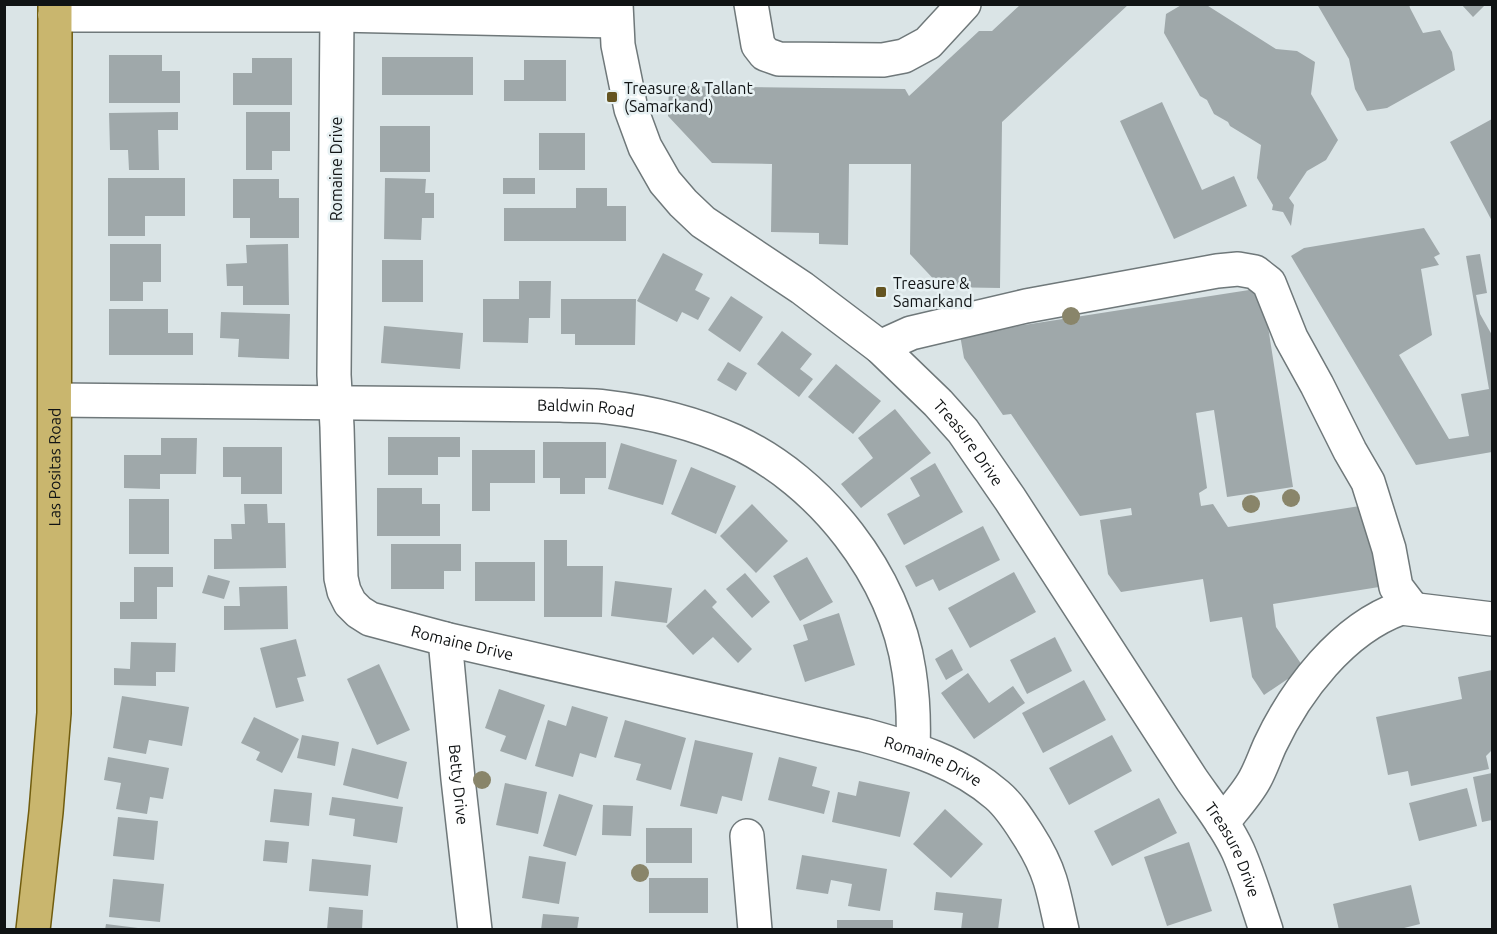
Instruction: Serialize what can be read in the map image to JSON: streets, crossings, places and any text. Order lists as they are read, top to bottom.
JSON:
{
  "streets": {
    "main road": ["Las Positas Road"],
    "street": [
      "Romaine Drive",
      "Baldwin Road",
      "Treasure Drive",
      "Betty Drive"
    ]
  },
  "crossings": [
    ["Romaine Drive", "Baldwin Road"],
    ["Romaine Drive", "Betty Drive"],
    ["Baldwin Road", "Las Positas Road"]
  ],
  "places": {
    "transit": ["Treasure & Tallant (Samarkand)", "Treasure & Samarkand"]
  }
}
